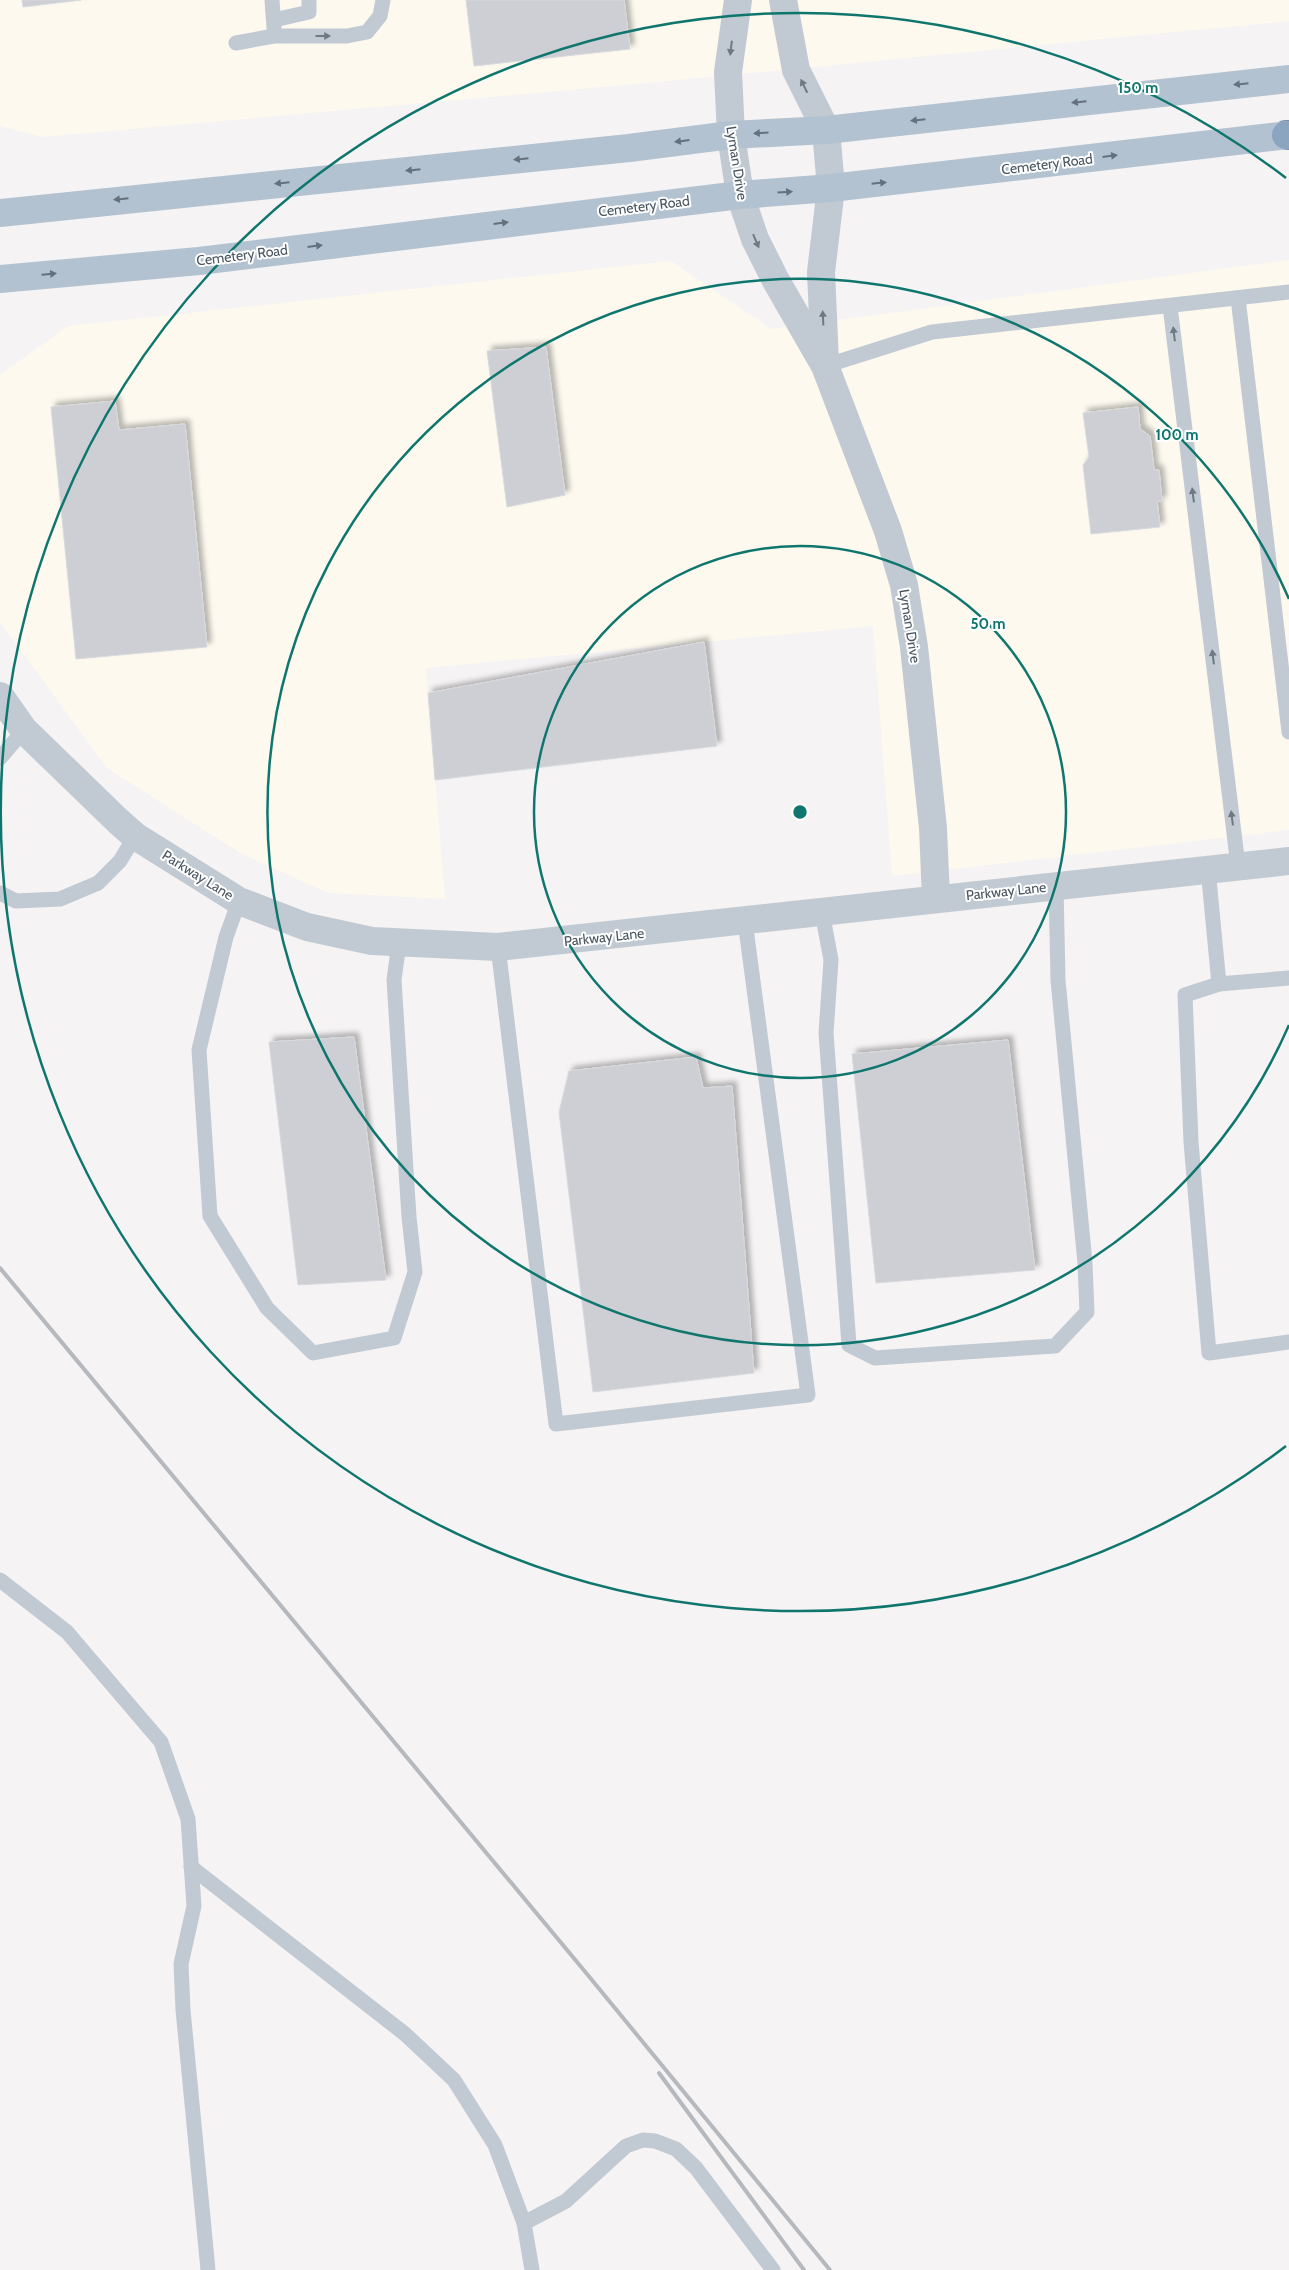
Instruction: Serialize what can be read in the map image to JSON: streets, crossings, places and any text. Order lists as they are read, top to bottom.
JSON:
{
  "streets": {
    "main road": ["Cemetery Road"],
    "street": ["Lyman Drive", "Parkway Lane"]
  },
  "crossings": [
    ["Lyman Drive", "Cemetery Road"],
    ["Lyman Drive", "Parkway Lane"]
  ],
  "rings": ["150 m", "100 m", "50 m"]
}
